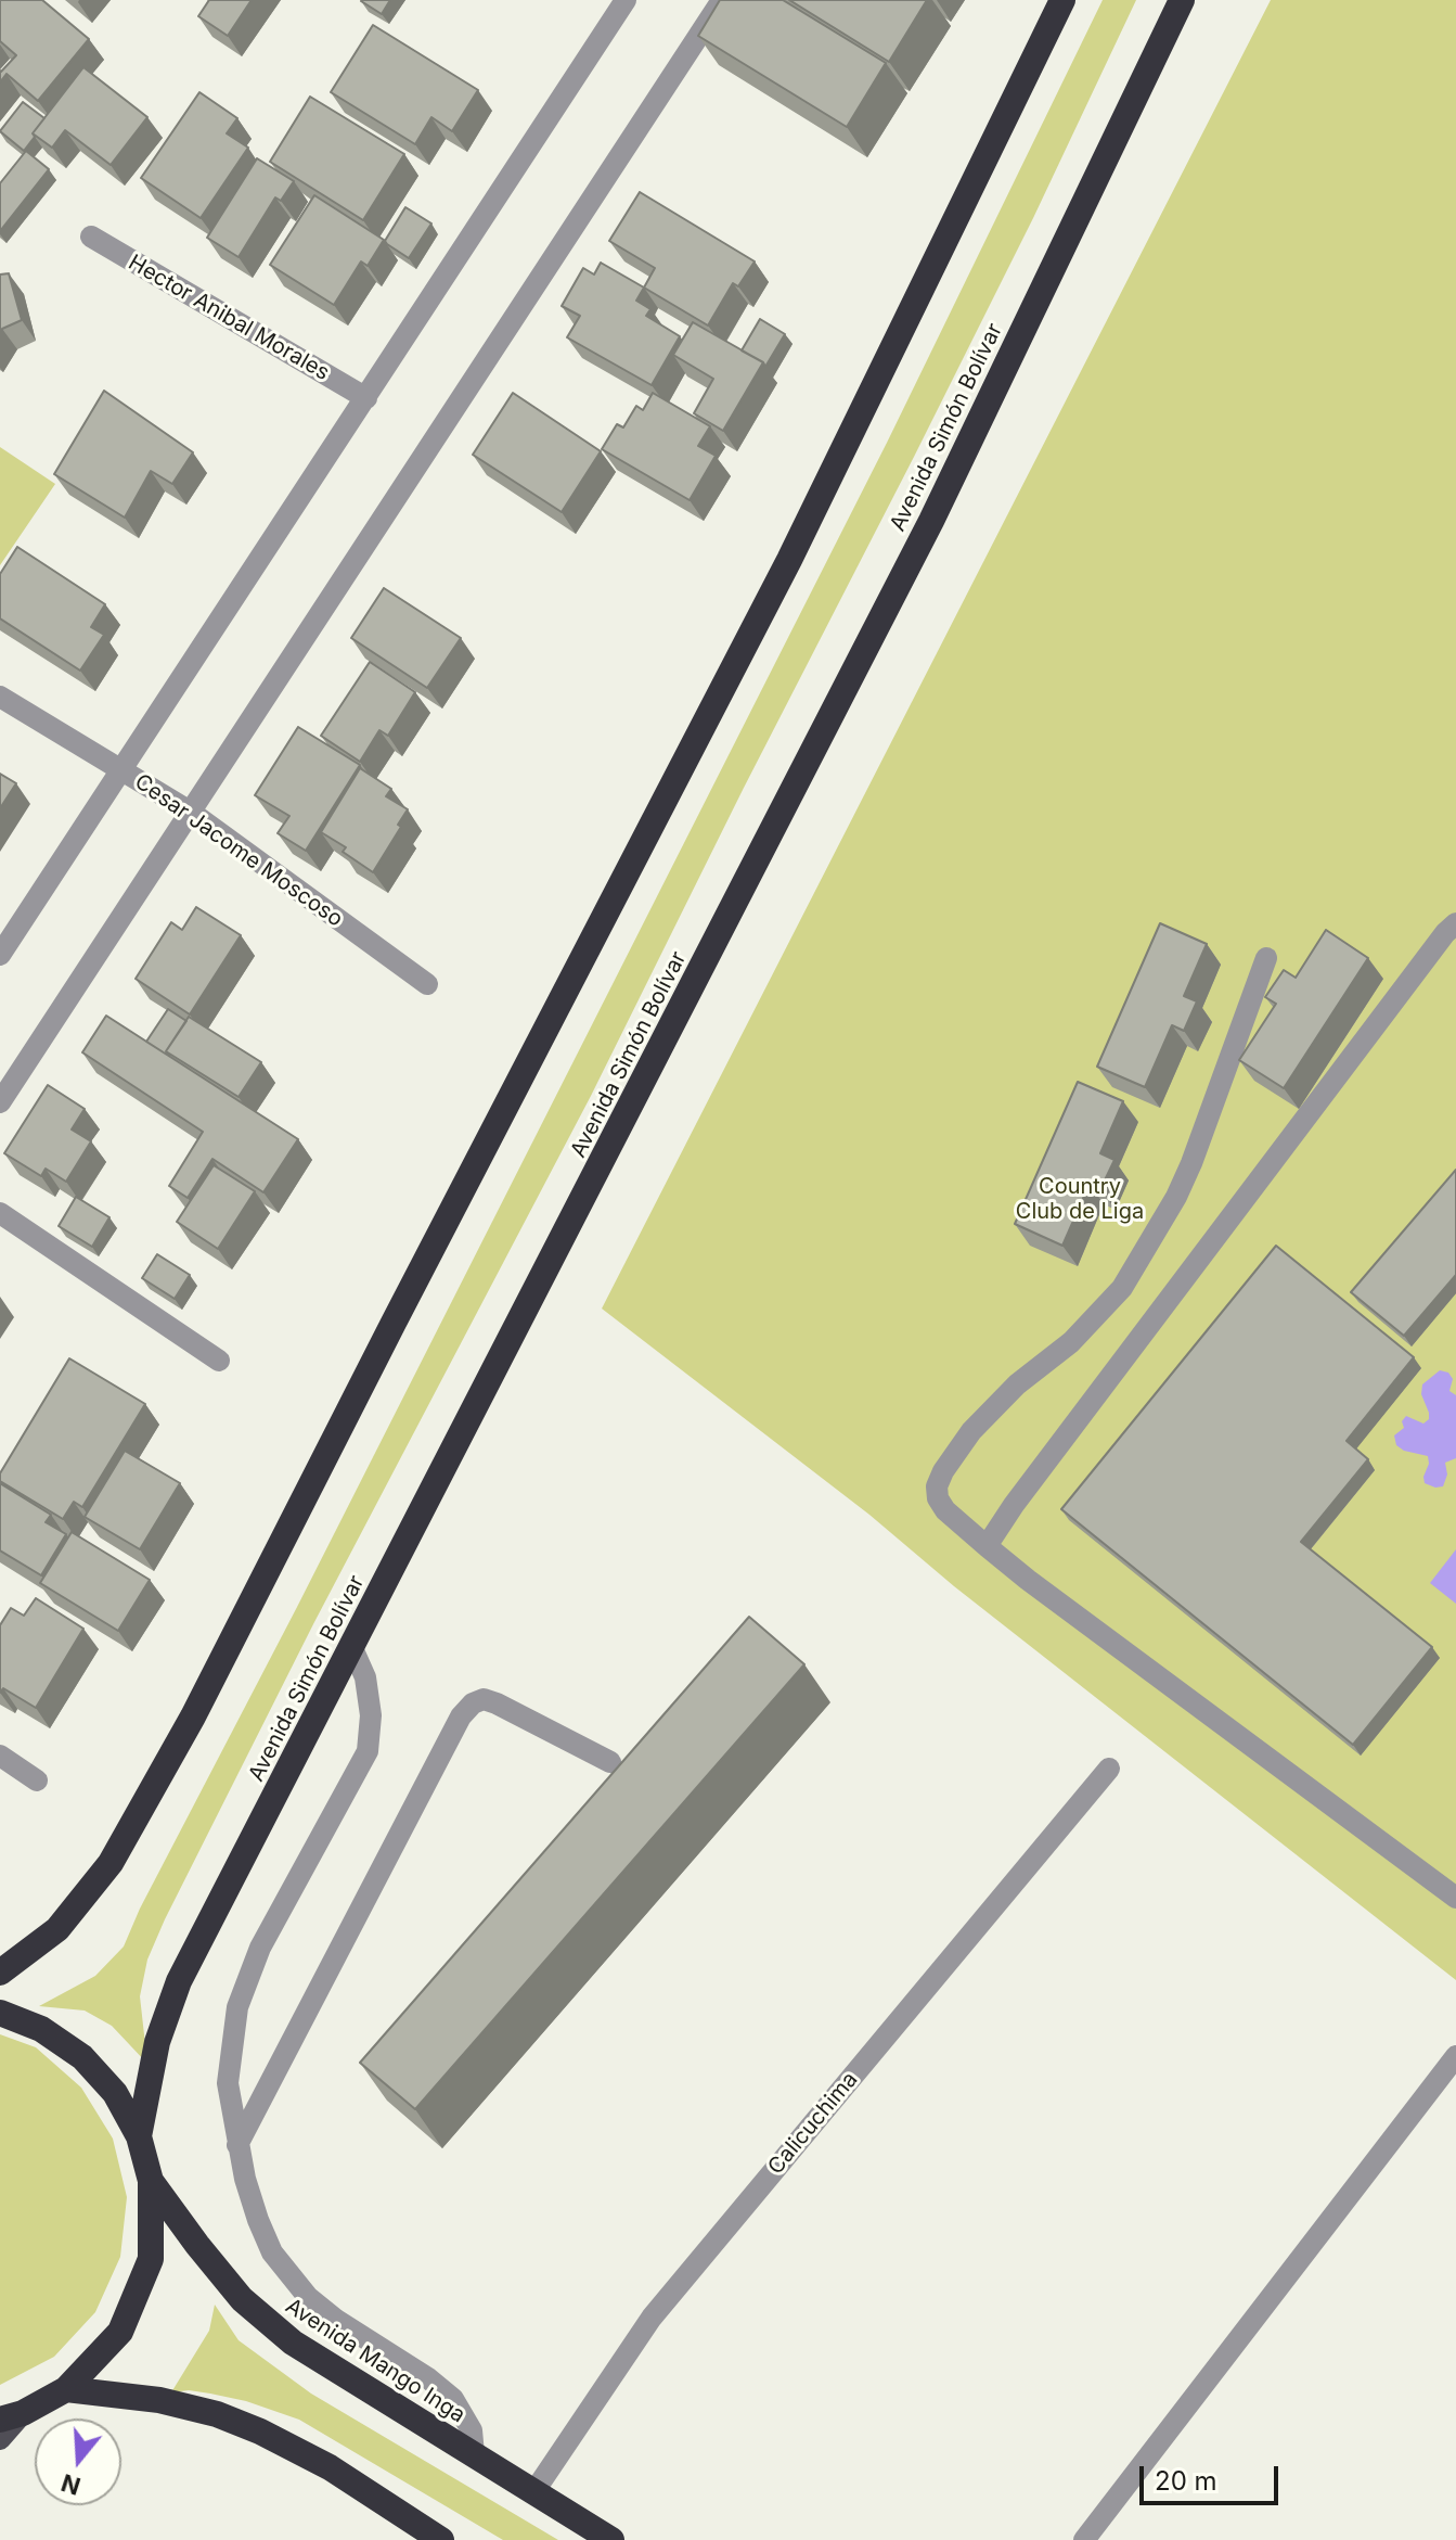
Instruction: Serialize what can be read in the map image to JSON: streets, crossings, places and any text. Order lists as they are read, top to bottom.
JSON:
{
  "streets": {
    "highway": ["Avenida Simón Bolívar", "Avenida Mango Inga"],
    "street": ["Hector Anibal Morales", "Cesar Jacome Moscoso", "Calicuchima"]
  },
  "crossings": [
    ["Calicuchima", "Avenida Mango Inga"]
  ],
  "parks": ["Country Club de Liga"],
  "scale_bar": "20 m",
  "north": "bottom"
}
